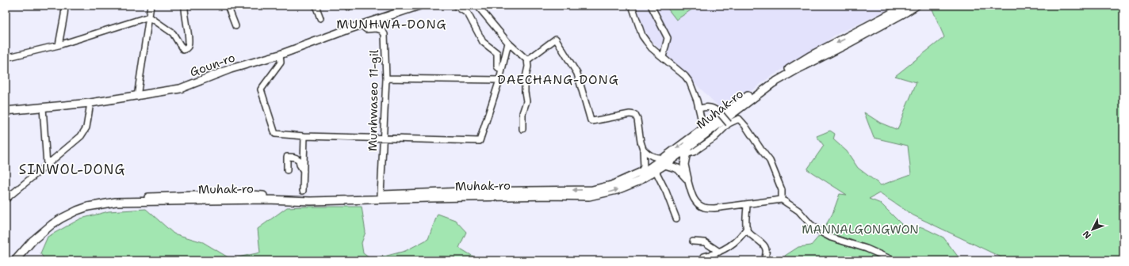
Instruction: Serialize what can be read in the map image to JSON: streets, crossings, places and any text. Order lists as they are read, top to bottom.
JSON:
{
  "streets": {
    "main road": ["Goun-ro", "Muhak-ro"],
    "street": ["Munhwaseo 11-gil"]
  },
  "crossings": [
    ["Goun-ro", "Munhwaseo 11-gil"],
    ["Munhwaseo 11-gil", "Muhak-ro"]
  ],
  "districts": ["MUNHWA-DONG", "DAECHANG-DONG", "SINWOL-DONG"],
  "parks": ["MANNALGONGWON"],
  "north": "bottom left"
}
